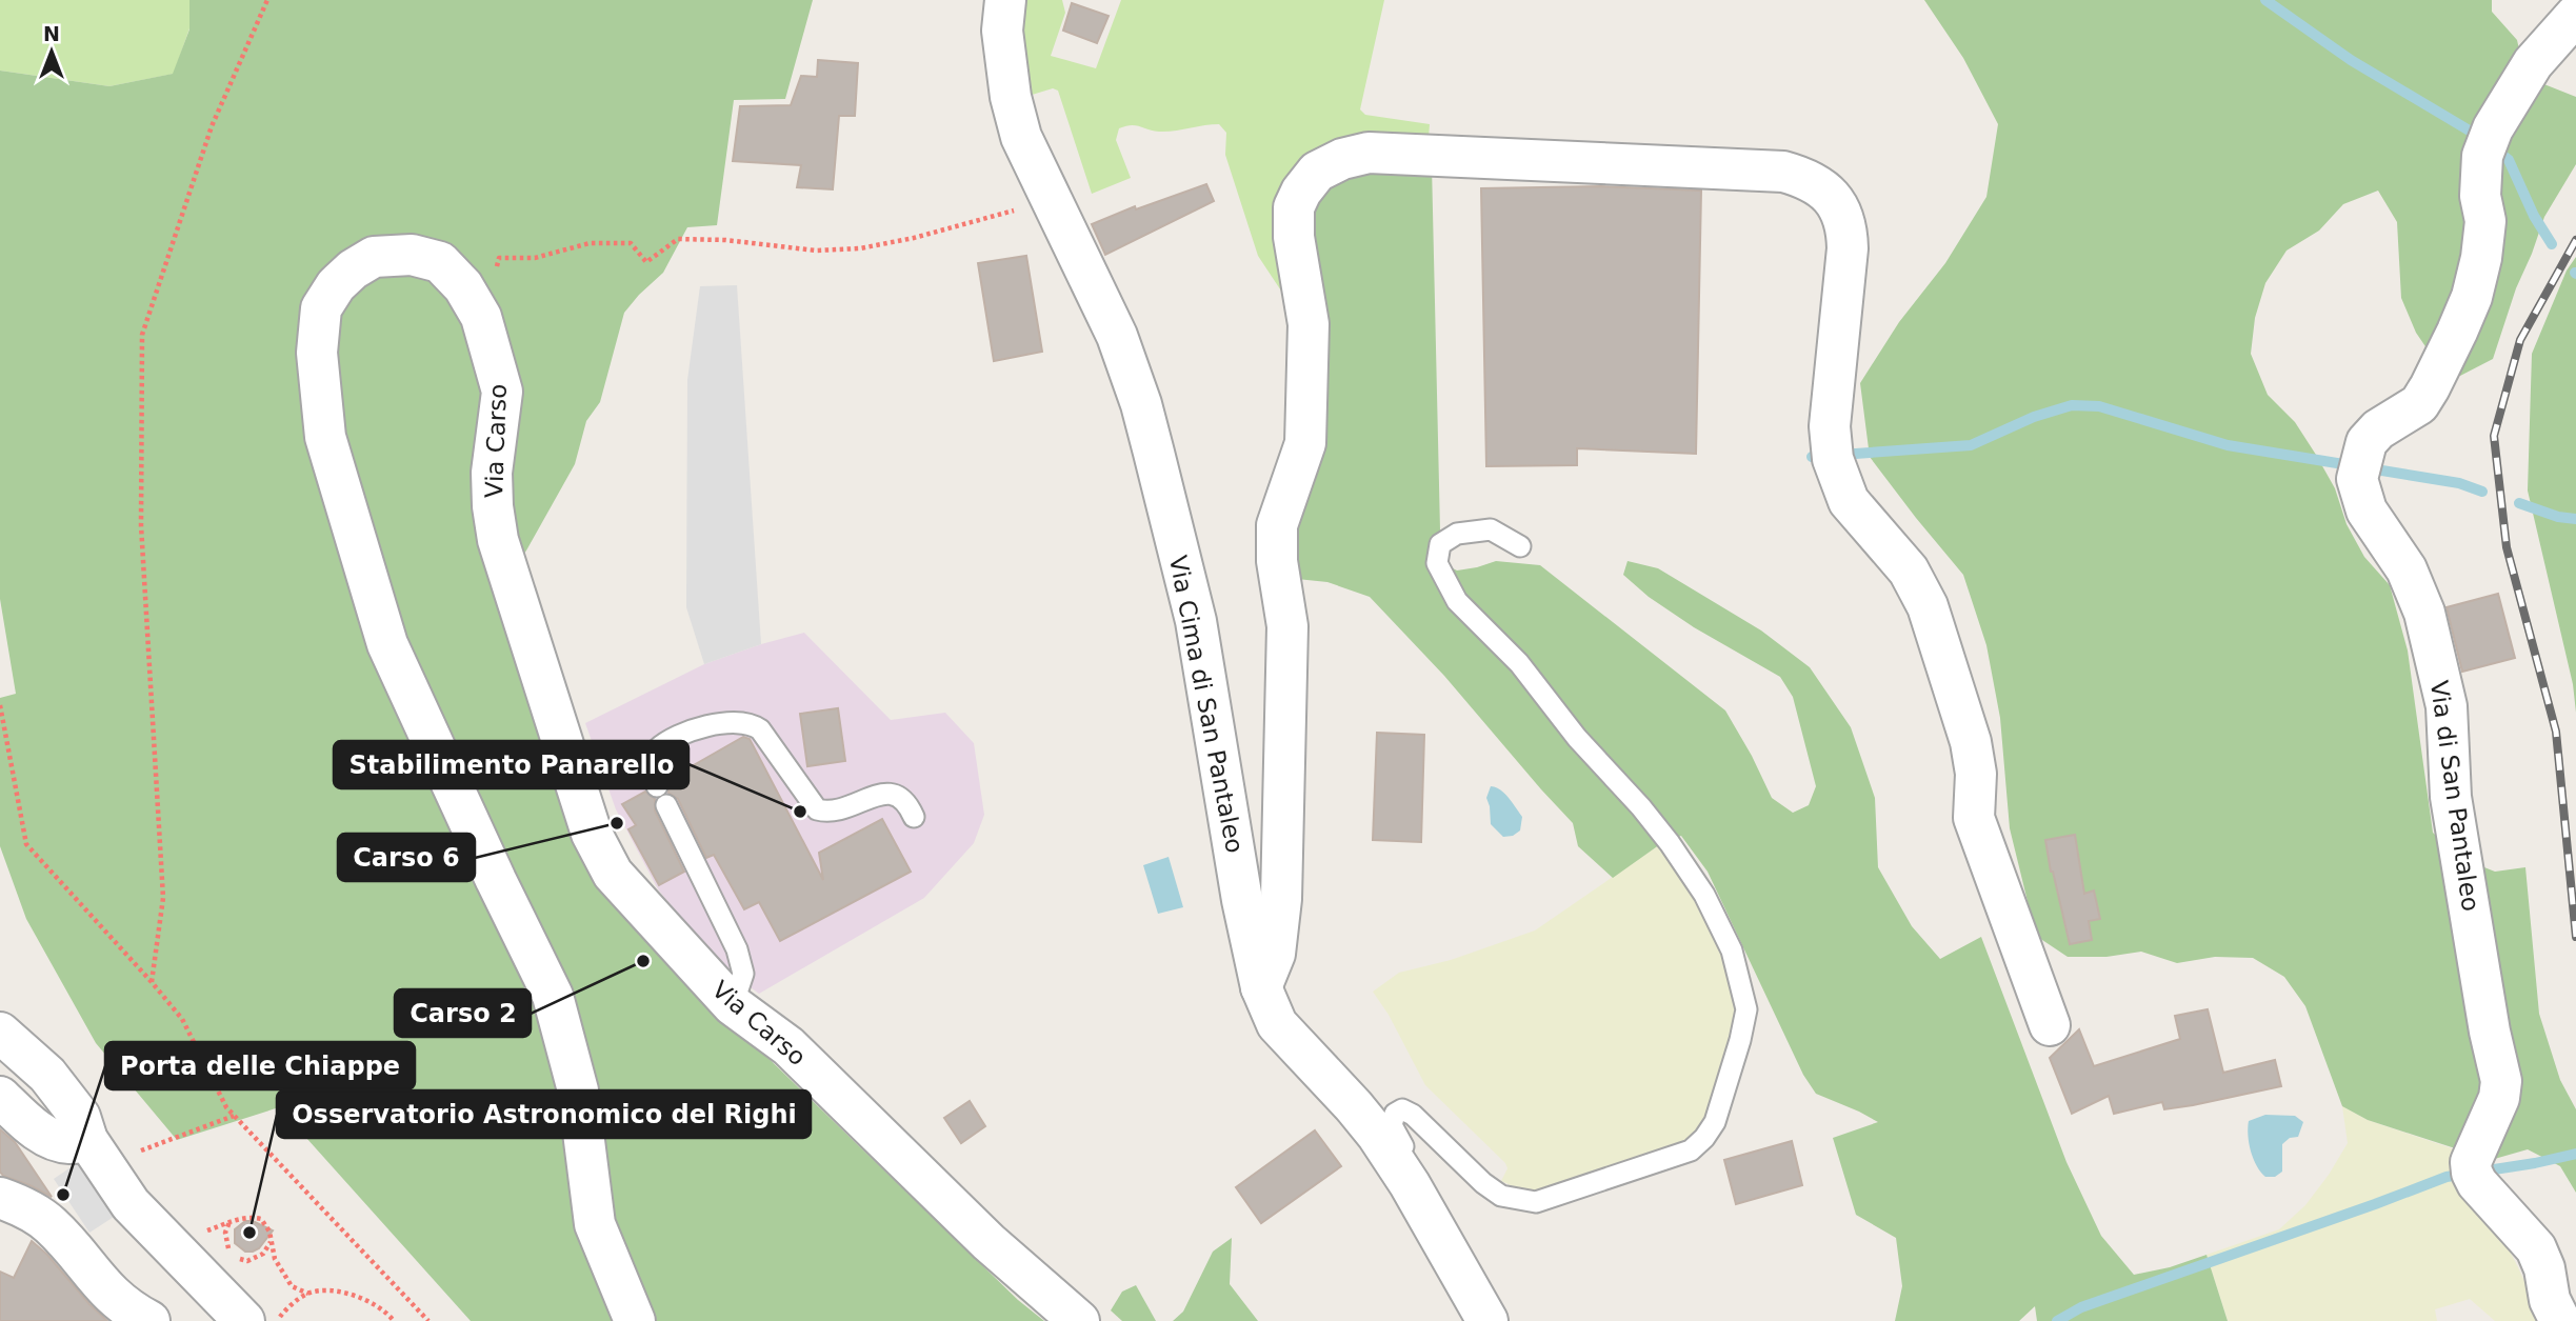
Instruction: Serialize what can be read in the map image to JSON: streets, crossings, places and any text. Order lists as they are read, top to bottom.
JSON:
{
  "streets": {
    "street": ["Via Carso", "Via Cima di San Pantaleo", "Via di San Pantaleo"]
  },
  "places": [
    "Stabilimento Panarello",
    "Carso 6",
    "Carso 2",
    "Porta delle Chiappe",
    "Osservatorio Astronomico del Righi"
  ],
  "north": "top"
}
